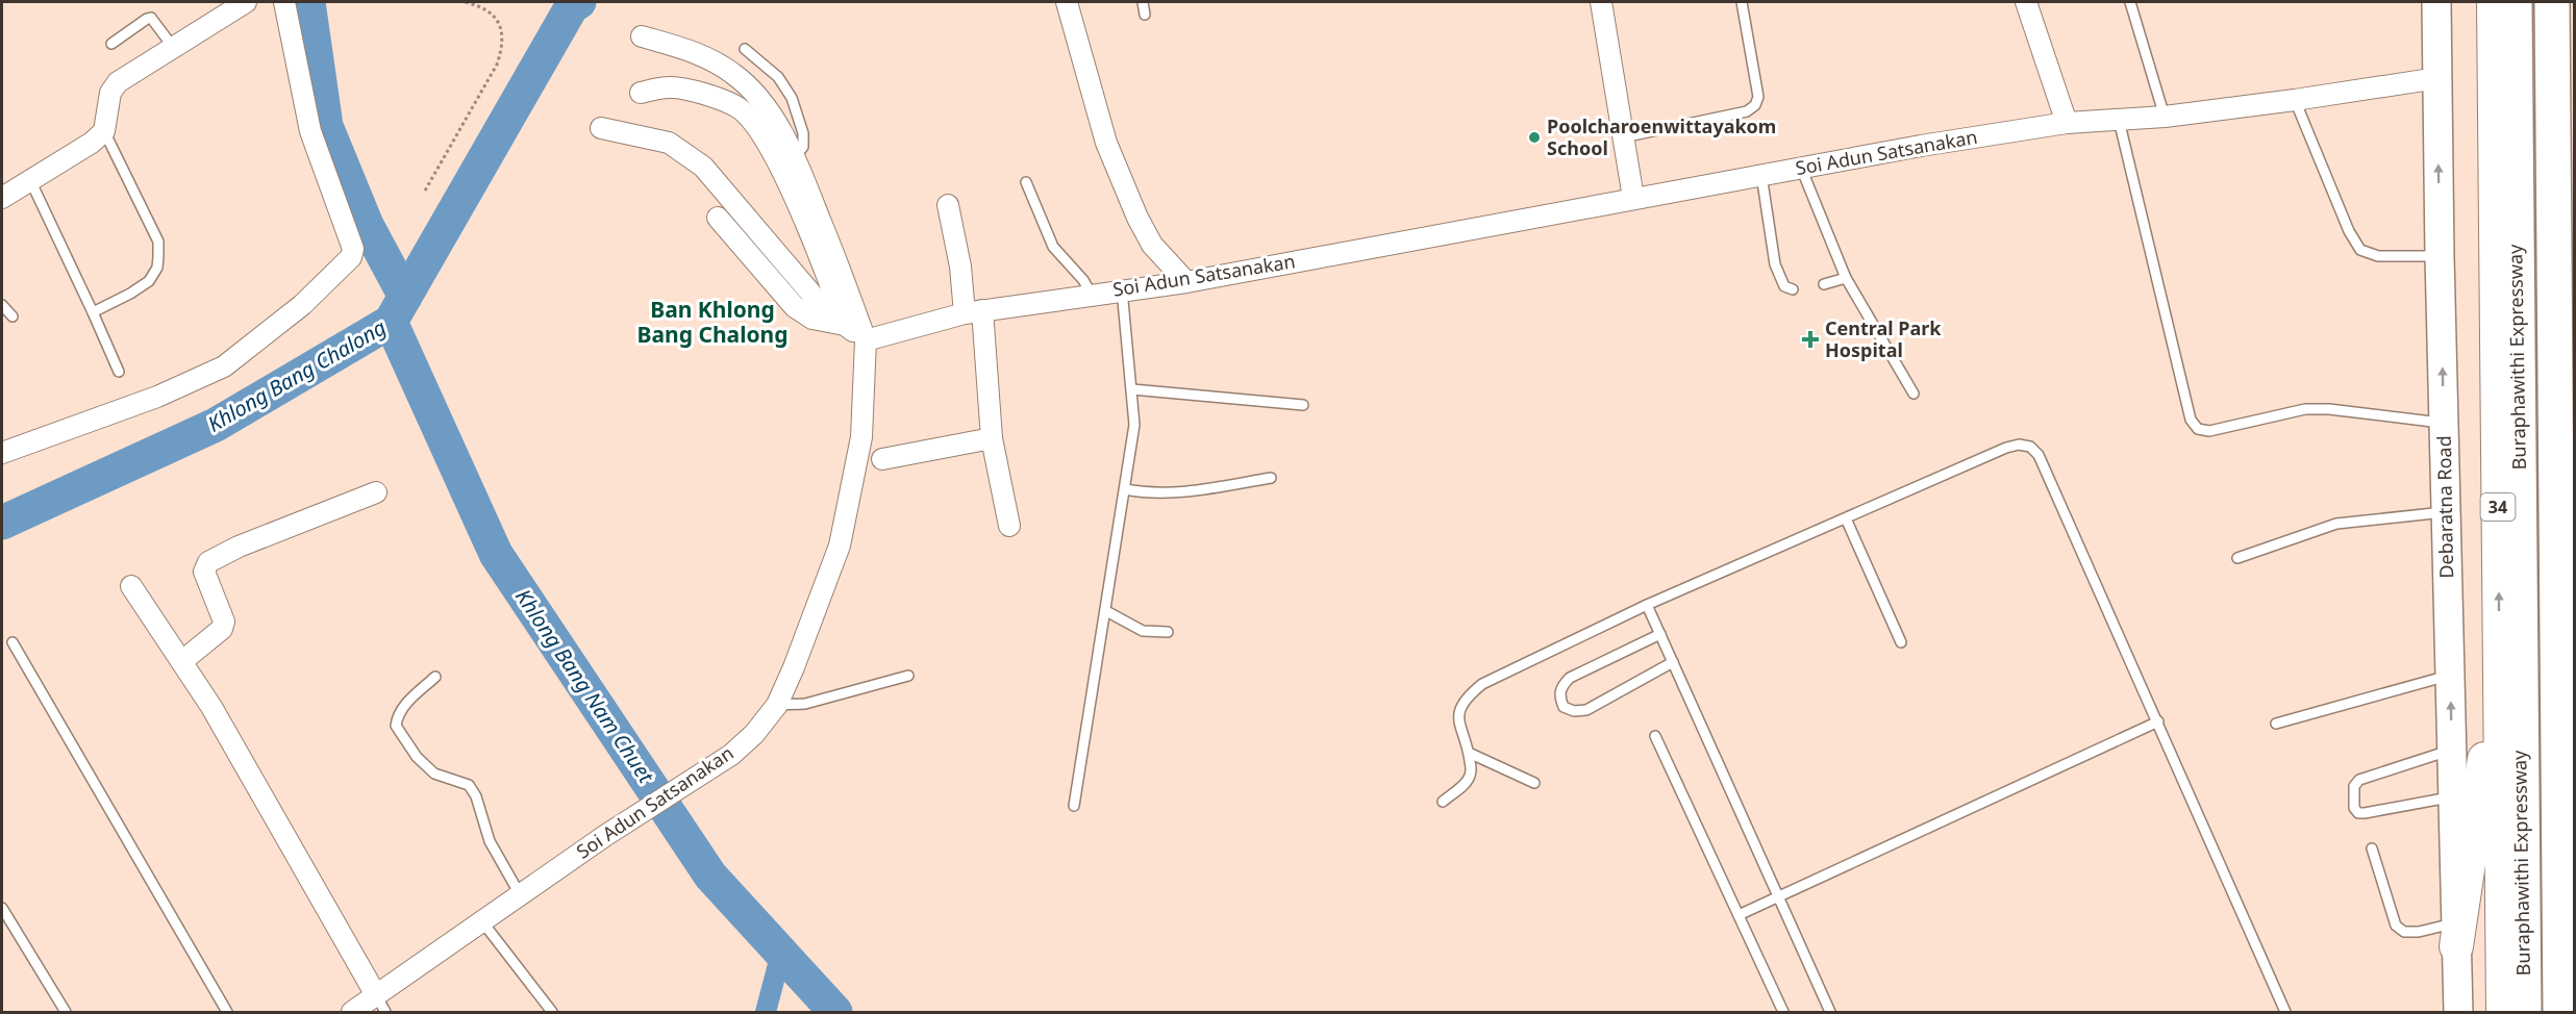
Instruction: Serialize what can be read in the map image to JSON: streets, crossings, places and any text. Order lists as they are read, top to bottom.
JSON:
{
  "streets": {
    "highway": ["Buraphawithi Expressway", "34"],
    "main road": ["Debaratna Road"],
    "street": ["Soi Adun Satsanakan"]
  },
  "crossings": [
    ["Soi Adun Satsanakan", "Debaratna Road"]
  ],
  "one_way": ["Debaratna Road"],
  "districts": ["Ban Khlong Bang Chalong"],
  "water": ["Khlong Bang Chalong", "Khlong Bang Nam Chuet"],
  "places": {
    "other": ["Poolcharoenwittayakom School"],
    "health": ["Central Park Hospital"]
  }
}
